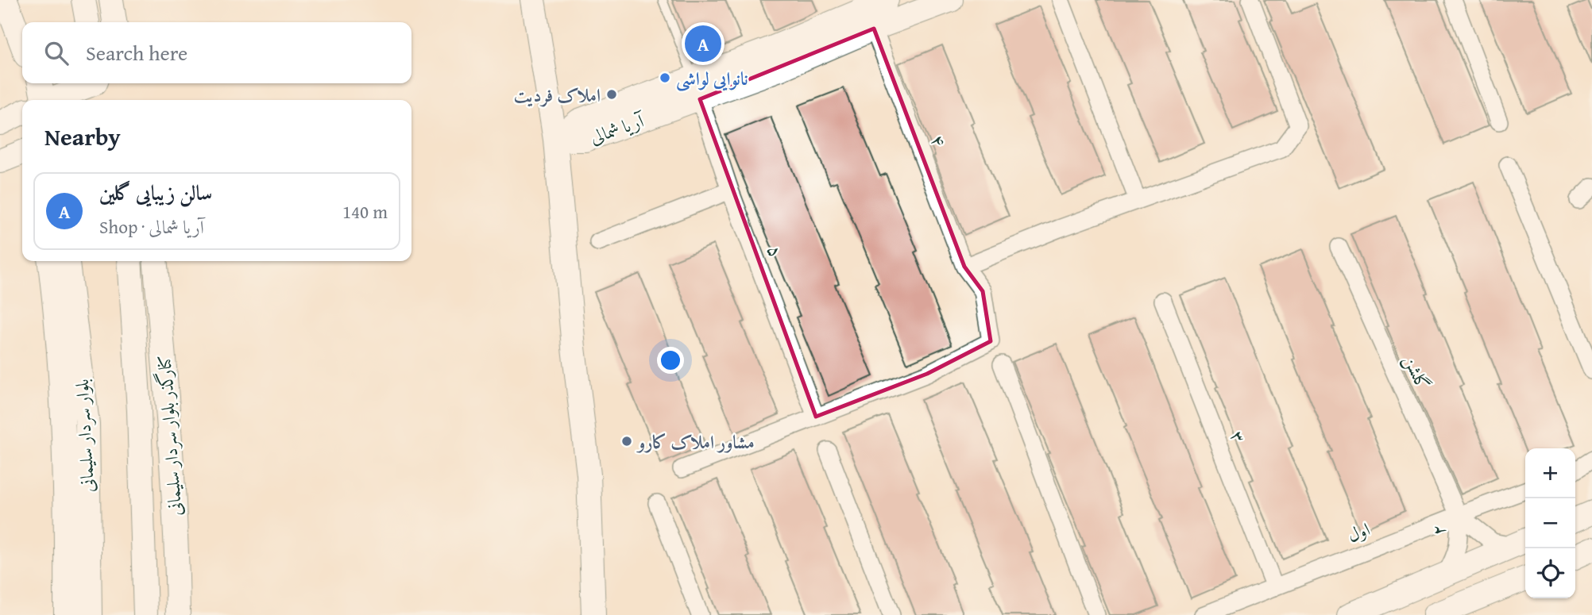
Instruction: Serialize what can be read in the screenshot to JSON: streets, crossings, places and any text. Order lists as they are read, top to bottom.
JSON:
{
  "streets": {
    "street": [
      "آریا شمالی",
      "۴",
      "۵",
      "گلشن",
      "بلوار سردار سلیمانی",
      "کنارگذر بلوار سردار سلیمانی",
      "۳",
      "۲",
      "اول"
    ]
  },
  "crossings": [
    ["آریا شمالی", "۴"],
    ["آریا شمالی", "۵"],
    ["۴", "۵"],
    ["گلشن", "۲"],
    ["گلشن", "اول"],
    ["۳", "اول"],
    ["۲", "اول"]
  ],
  "places": ["نانوایی لواشی", "املاک فردیت", "مشاور املاک کارو"],
  "page": {
    "pins": "A",
    "search": "Search here",
    "heading": "Nearby",
    "list": [
      {
        "mark": "A",
        "name": "سالن زیبایی گلین",
        "note": "Shop · آریا شمالی",
        "value": "140 m"
      }
    ],
    "map_buttons": ["+", "−"]
  }
}
